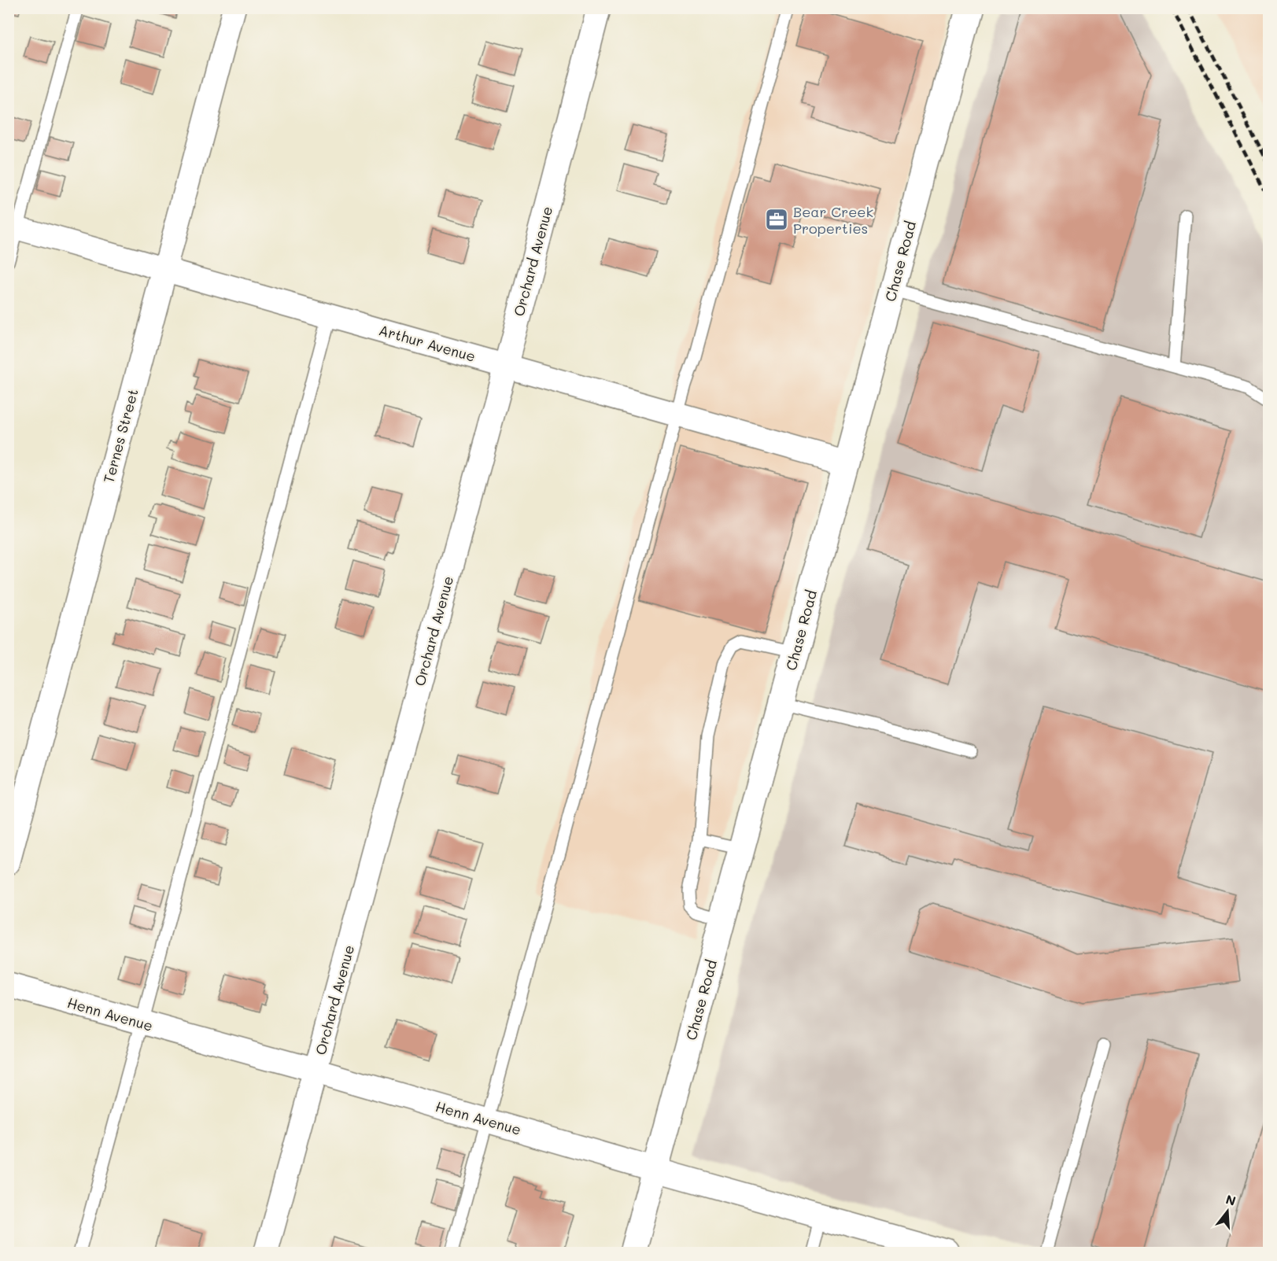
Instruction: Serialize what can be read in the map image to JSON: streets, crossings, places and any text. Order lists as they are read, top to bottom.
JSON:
{
  "streets": {
    "street": [
      "Orchard Avenue",
      "Chase Road",
      "Arthur Avenue",
      "Ternes Street",
      "Henn Avenue"
    ]
  },
  "crossings": [
    ["Orchard Avenue", "Arthur Avenue"],
    ["Orchard Avenue", "Henn Avenue"],
    ["Chase Road", "Arthur Avenue"],
    ["Chase Road", "Henn Avenue"],
    ["Arthur Avenue", "Ternes Street"]
  ],
  "places": {
    "office": ["Bear Creek Properties"]
  },
  "north": "top"
}
